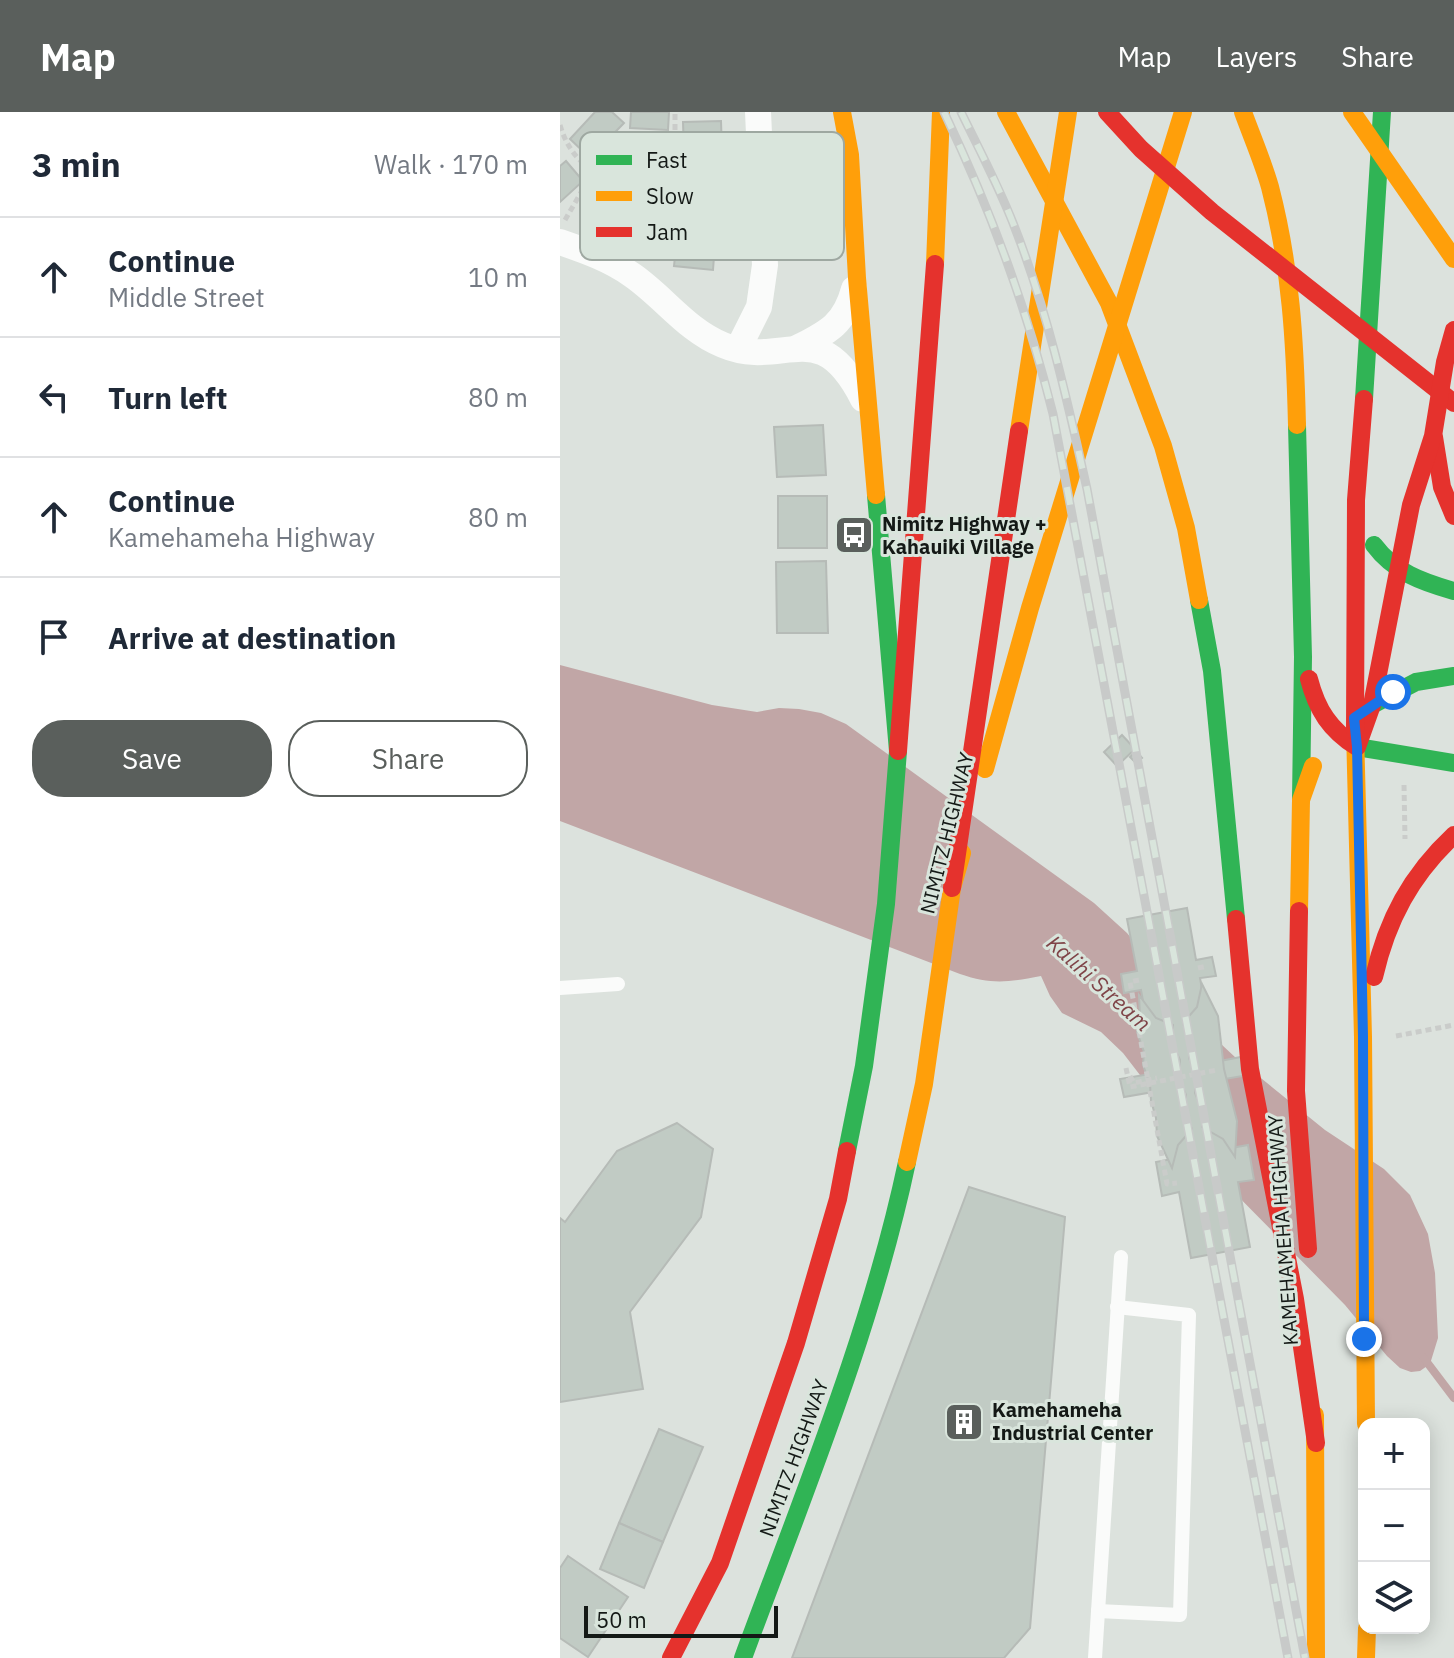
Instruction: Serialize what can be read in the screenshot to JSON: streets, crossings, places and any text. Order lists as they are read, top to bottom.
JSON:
{
  "streets": {
    "main road": ["NIMITZ HIGHWAY", "KAMEHAMEHA HIGHWAY"]
  },
  "water": ["Kalihi Stream"],
  "places": {
    "bus stop": ["Nimitz Highway + Kahauiki Village"],
    "building": ["Kamehameha Industrial Center"]
  },
  "legend": ["Fast", "Slow", "Jam"],
  "scale_bar": "50 m",
  "page": {
    "header": "Map",
    "nav": ["Map", "Layers", "Share"],
    "heading": ["3 min", "Walk · 170 m"],
    "list": [
      ["Continue", "Middle Street", "10 m"],
      ["Turn left", "80 m"],
      ["Continue", "Kamehameha Highway", "80 m"],
      "Arrive at destination"
    ],
    "buttons": ["Save", "Share"],
    "map_buttons": ["+", "−"],
    "scale": "50 m"
  }
}
